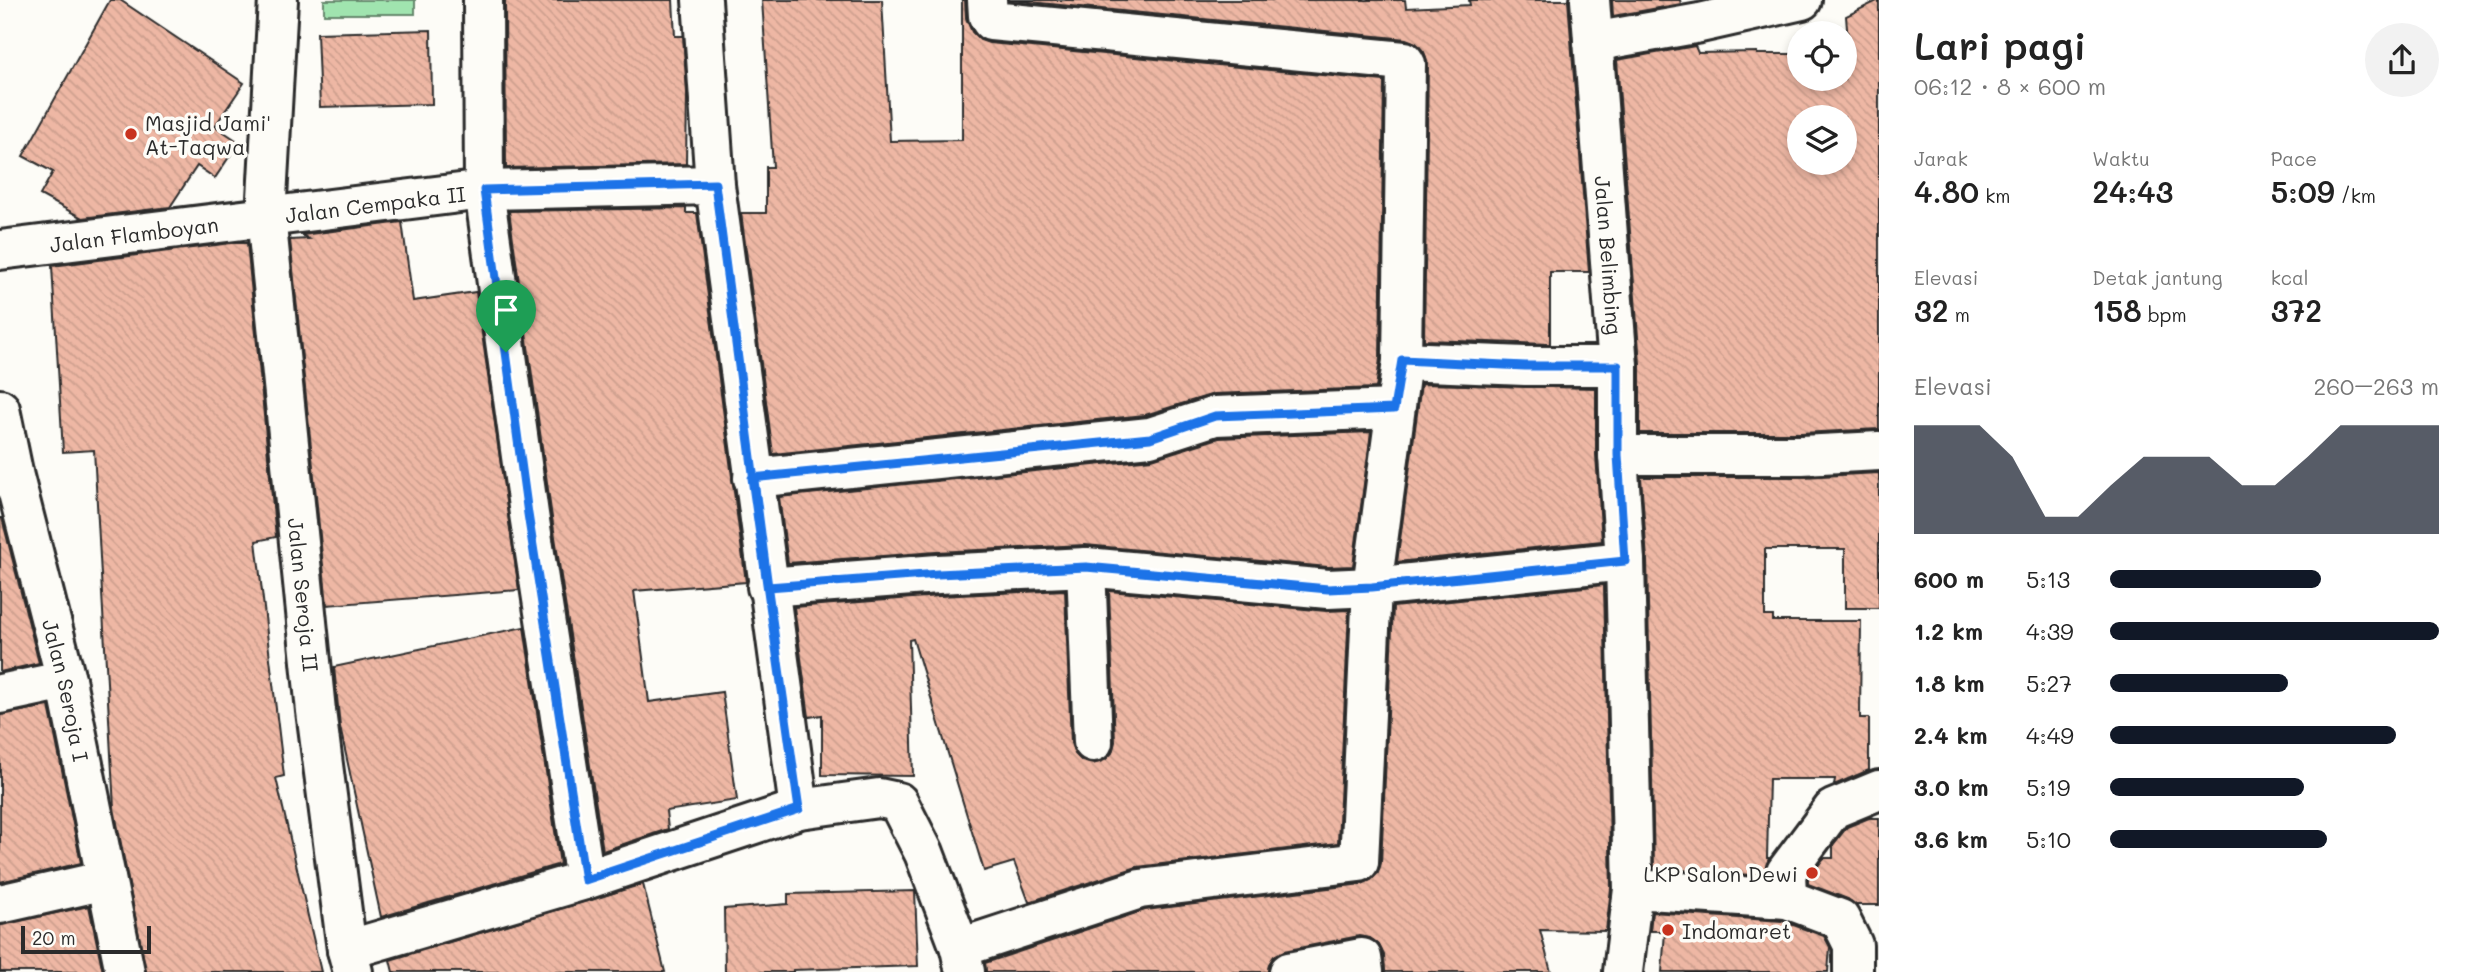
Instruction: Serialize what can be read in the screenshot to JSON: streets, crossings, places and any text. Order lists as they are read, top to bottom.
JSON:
{
  "streets": {
    "street": [
      "Jalan Cempaka II",
      "Jalan Flamboyan",
      "Jalan Belimbing",
      "Jalan Seroja II",
      "Jalan Seroja I"
    ]
  },
  "crossings": [
    ["Jalan Cempaka II", "Jalan Flamboyan"],
    ["Jalan Cempaka II", "Jalan Seroja II"],
    ["Jalan Flamboyan", "Jalan Seroja II"]
  ],
  "places": ["Masjid Jami' At-Taqwa", "LKP Salon Dewi", "Indomaret"],
  "scale_bar": "20 m",
  "page": {
    "heading": ["Lari pagi", "06:12 · 8 × 600 m"],
    "stats": [
      ["Jarak", "4.80 km"],
      ["Waktu", "24:43"],
      ["Pace", "5:09 /km"],
      ["Elevasi", "32 m"],
      ["Detak jantung", "158 bpm"],
      ["kcal", "372"]
    ],
    "chart": ["Elevasi", "260–263 m"],
    "list": [
      {
        "name": "600 m",
        "note": "5:13"
      },
      {
        "name": "1.2 km",
        "note": "4:39"
      },
      {
        "name": "1.8 km",
        "note": "5:27"
      },
      {
        "name": "2.4 km",
        "note": "4:49"
      },
      {
        "name": "3.0 km",
        "note": "5:19"
      },
      {
        "name": "3.6 km",
        "note": "5:10"
      }
    ],
    "scale": "20 m"
  }
}
